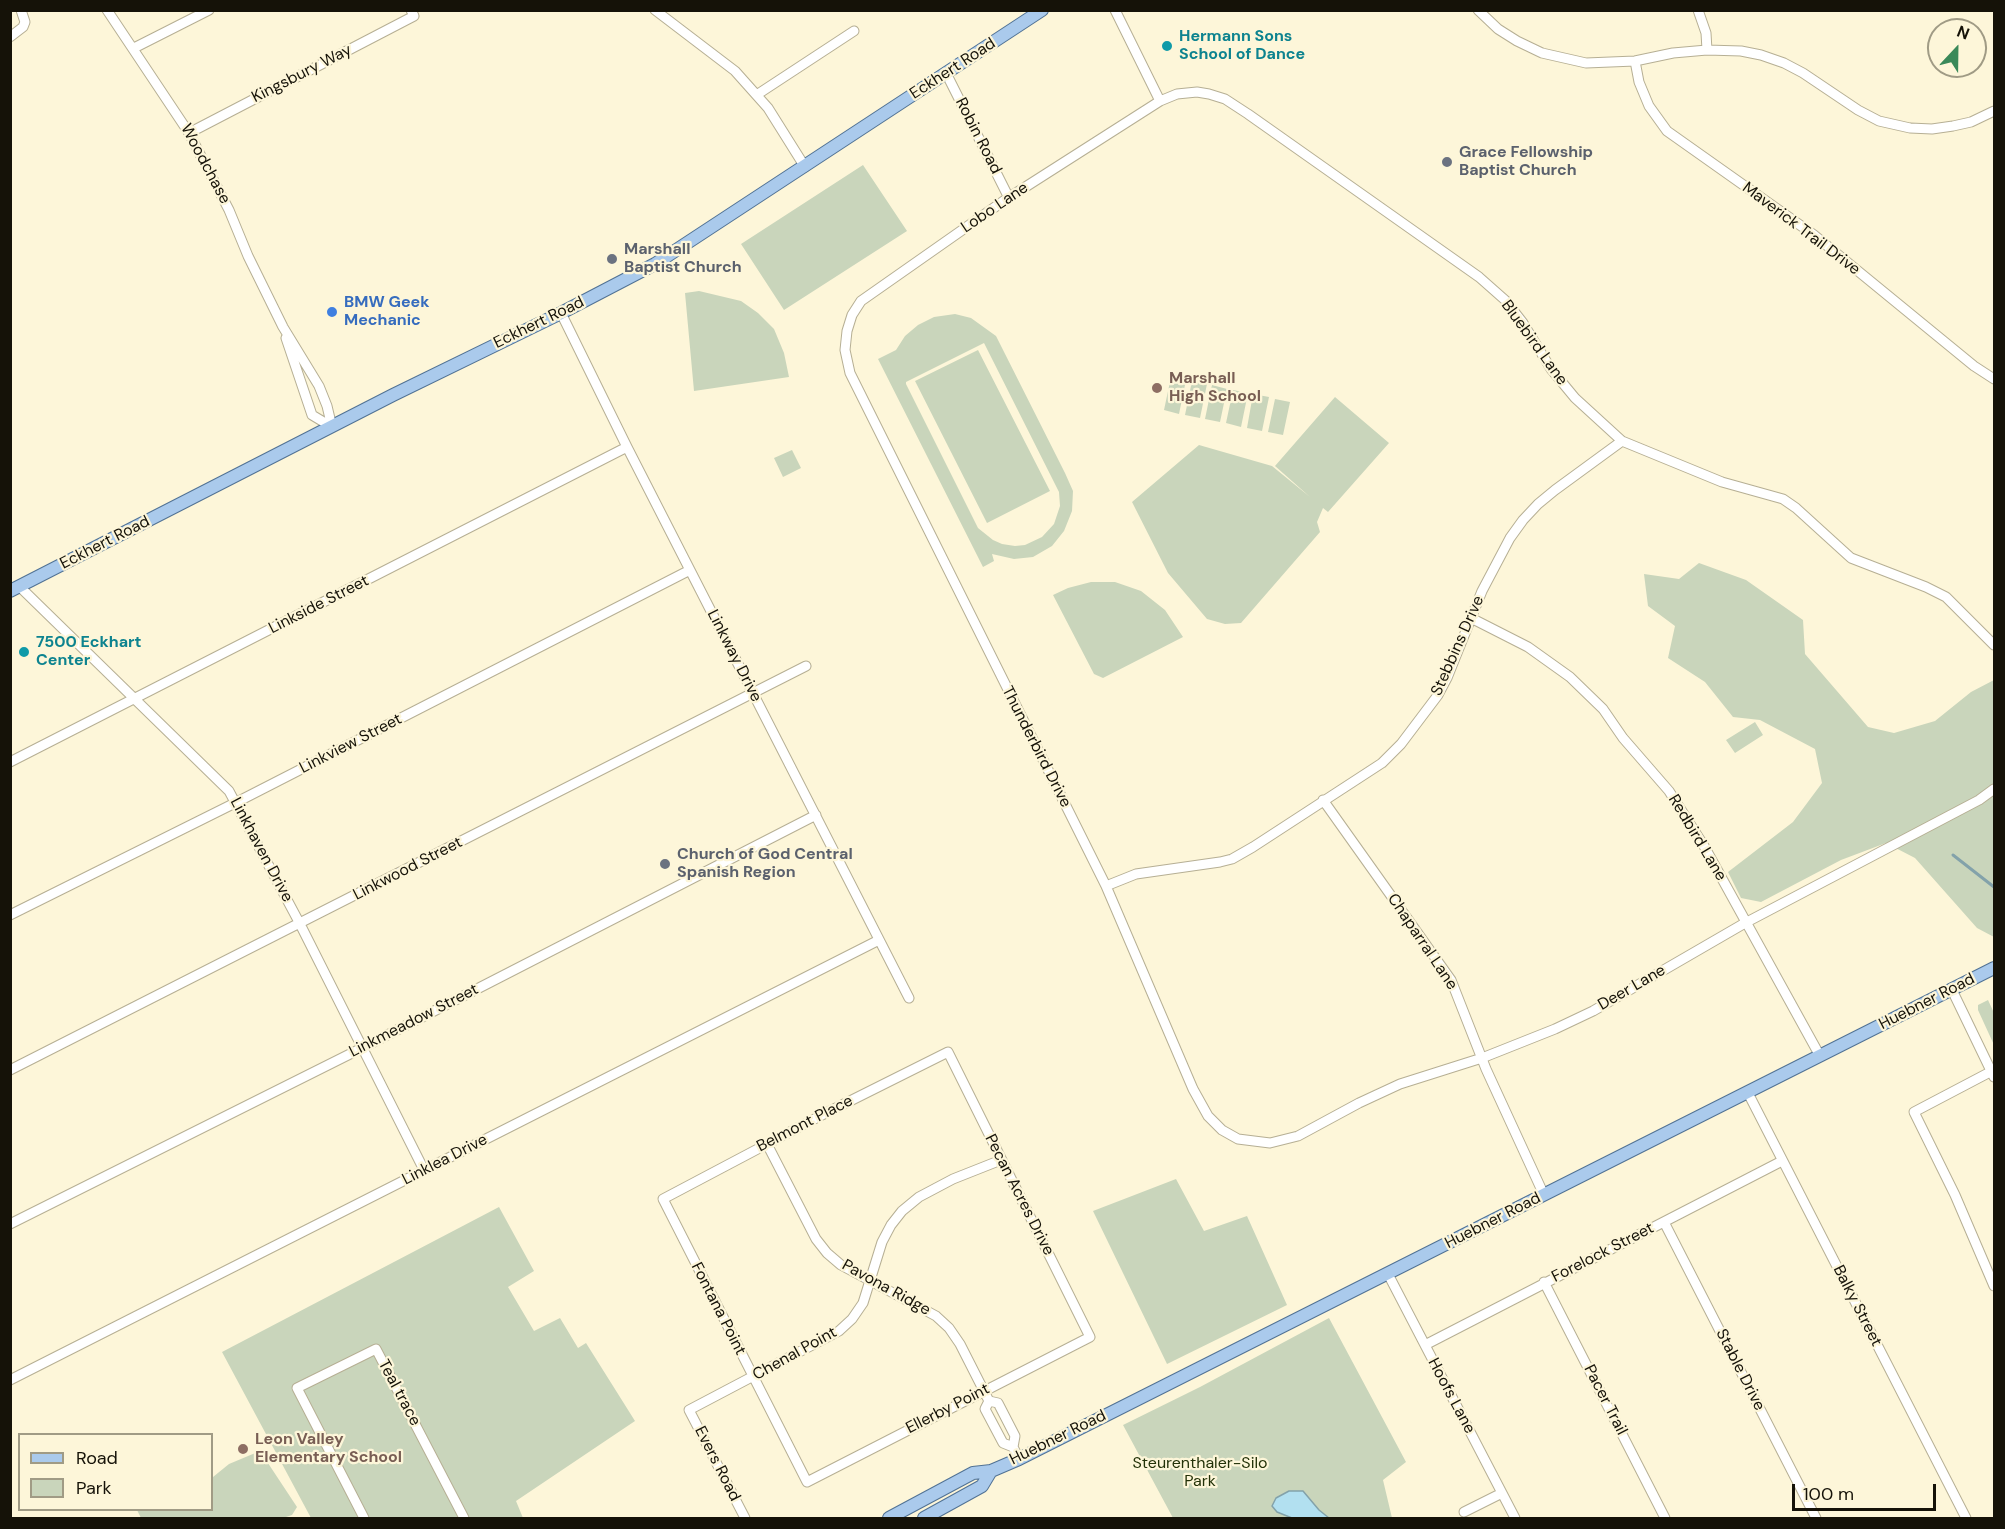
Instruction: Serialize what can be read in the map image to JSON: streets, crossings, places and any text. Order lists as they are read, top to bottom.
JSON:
{
  "streets": {
    "main road": ["Eckhert Road", "Huebner Road"],
    "street": [
      "Kingsbury Way",
      "Robin Road",
      "Woodchase",
      "Lobo Lane",
      "Maverick Trail Drive",
      "Bluebird Lane",
      "Linkside Street",
      "Stebbins Drive",
      "Linkway Drive",
      "Linkview Street",
      "Thunderbird Drive",
      "Redbird Lane",
      "Linkhaven Drive",
      "Linkwood Street",
      "Chaparral Lane",
      "Deer Lane",
      "Linkmeadow Street",
      "Belmont Place",
      "Linklea Drive",
      "Pecan Acres Drive",
      "Forelock Street",
      "Pavona Ridge",
      "Balky Street",
      "Fontana Point",
      "Chenal Point",
      "Stable Drive",
      "Teal trace",
      "Hoofs Lane",
      "Pacer Trail",
      "Ellerby Point",
      "Evers Road"
    ]
  },
  "crossings": [
    ["Eckhert Road", "Robin Road"],
    ["Eckhert Road", "Woodchase"],
    ["Eckhert Road", "Linkway Drive"],
    ["Eckhert Road", "Linkhaven Drive"],
    ["Kingsbury Way", "Woodchase"],
    ["Robin Road", "Lobo Lane"],
    ["Lobo Lane", "Bluebird Lane"],
    ["Lobo Lane", "Thunderbird Drive"],
    ["Bluebird Lane", "Stebbins Drive"],
    ["Linkside Street", "Linkway Drive"],
    ["Linkside Street", "Linkhaven Drive"],
    ["Stebbins Drive", "Thunderbird Drive"],
    ["Stebbins Drive", "Redbird Lane"],
    ["Stebbins Drive", "Chaparral Lane"],
    ["Linkway Drive", "Linkview Street"],
    ["Linkway Drive", "Linkwood Street"],
    ["Linkway Drive", "Linkmeadow Street"],
    ["Linkway Drive", "Linklea Drive"],
    ["Linkview Street", "Linkhaven Drive"],
    ["Thunderbird Drive", "Deer Lane"],
    ["Redbird Lane", "Deer Lane"],
    ["Redbird Lane", "Huebner Road"],
    ["Linkhaven Drive", "Linkwood Street"],
    ["Linkhaven Drive", "Linkmeadow Street"],
    ["Linkhaven Drive", "Linklea Drive"],
    ["Chaparral Lane", "Deer Lane"],
    ["Chaparral Lane", "Huebner Road"],
    ["Huebner Road", "Pavona Ridge"],
    ["Huebner Road", "Balky Street"],
    ["Huebner Road", "Hoofs Lane"],
    ["Belmont Place", "Pecan Acres Drive"],
    ["Belmont Place", "Pavona Ridge"],
    ["Belmont Place", "Fontana Point"],
    ["Pecan Acres Drive", "Chenal Point"],
    ["Pecan Acres Drive", "Ellerby Point"],
    ["Forelock Street", "Balky Street"],
    ["Forelock Street", "Stable Drive"],
    ["Forelock Street", "Hoofs Lane"],
    ["Forelock Street", "Pacer Trail"],
    ["Pavona Ridge", "Chenal Point"],
    ["Pavona Ridge", "Ellerby Point"],
    ["Fontana Point", "Chenal Point"],
    ["Fontana Point", "Ellerby Point"],
    ["Chenal Point", "Evers Road"]
  ],
  "parks": ["Steurenthaler-Silo Park"],
  "places": [
    "Hermann Sons School of Dance",
    "Grace Fellowship Baptist Church",
    "Marshall Baptist Church",
    "BMW Geek Mechanic",
    "Marshall High School",
    "7500 Eckhart Center",
    "Church of God Central Spanish Region",
    "Leon Valley Elementary School"
  ],
  "legend": ["Road", "Park"],
  "scale_bar": "100 m",
  "north": "top"
}
